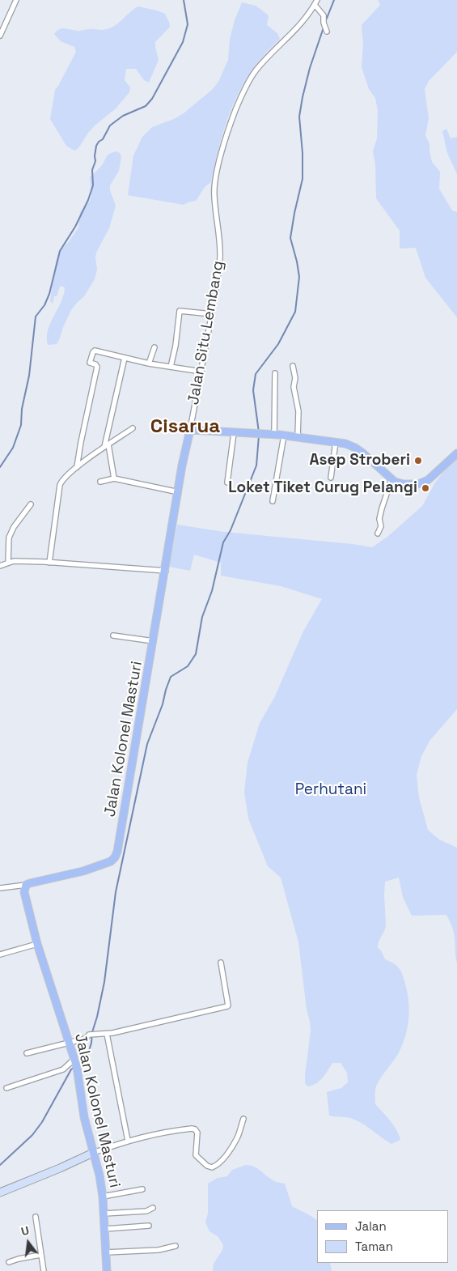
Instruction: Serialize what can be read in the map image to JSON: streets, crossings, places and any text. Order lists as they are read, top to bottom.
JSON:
{
  "streets": {
    "main road": ["Jalan Kolonel Masturi"],
    "street": ["Jalan Situ Lembang"]
  },
  "crossings": [
    ["Jalan Situ Lembang", "Jalan Kolonel Masturi"]
  ],
  "districts": ["Cisarua"],
  "parks": ["Perhutani"],
  "places": ["Asep Stroberi", "Loket Tiket Curug Pelangi"],
  "legend": ["Jalan", "Taman"],
  "north": "top"
}
